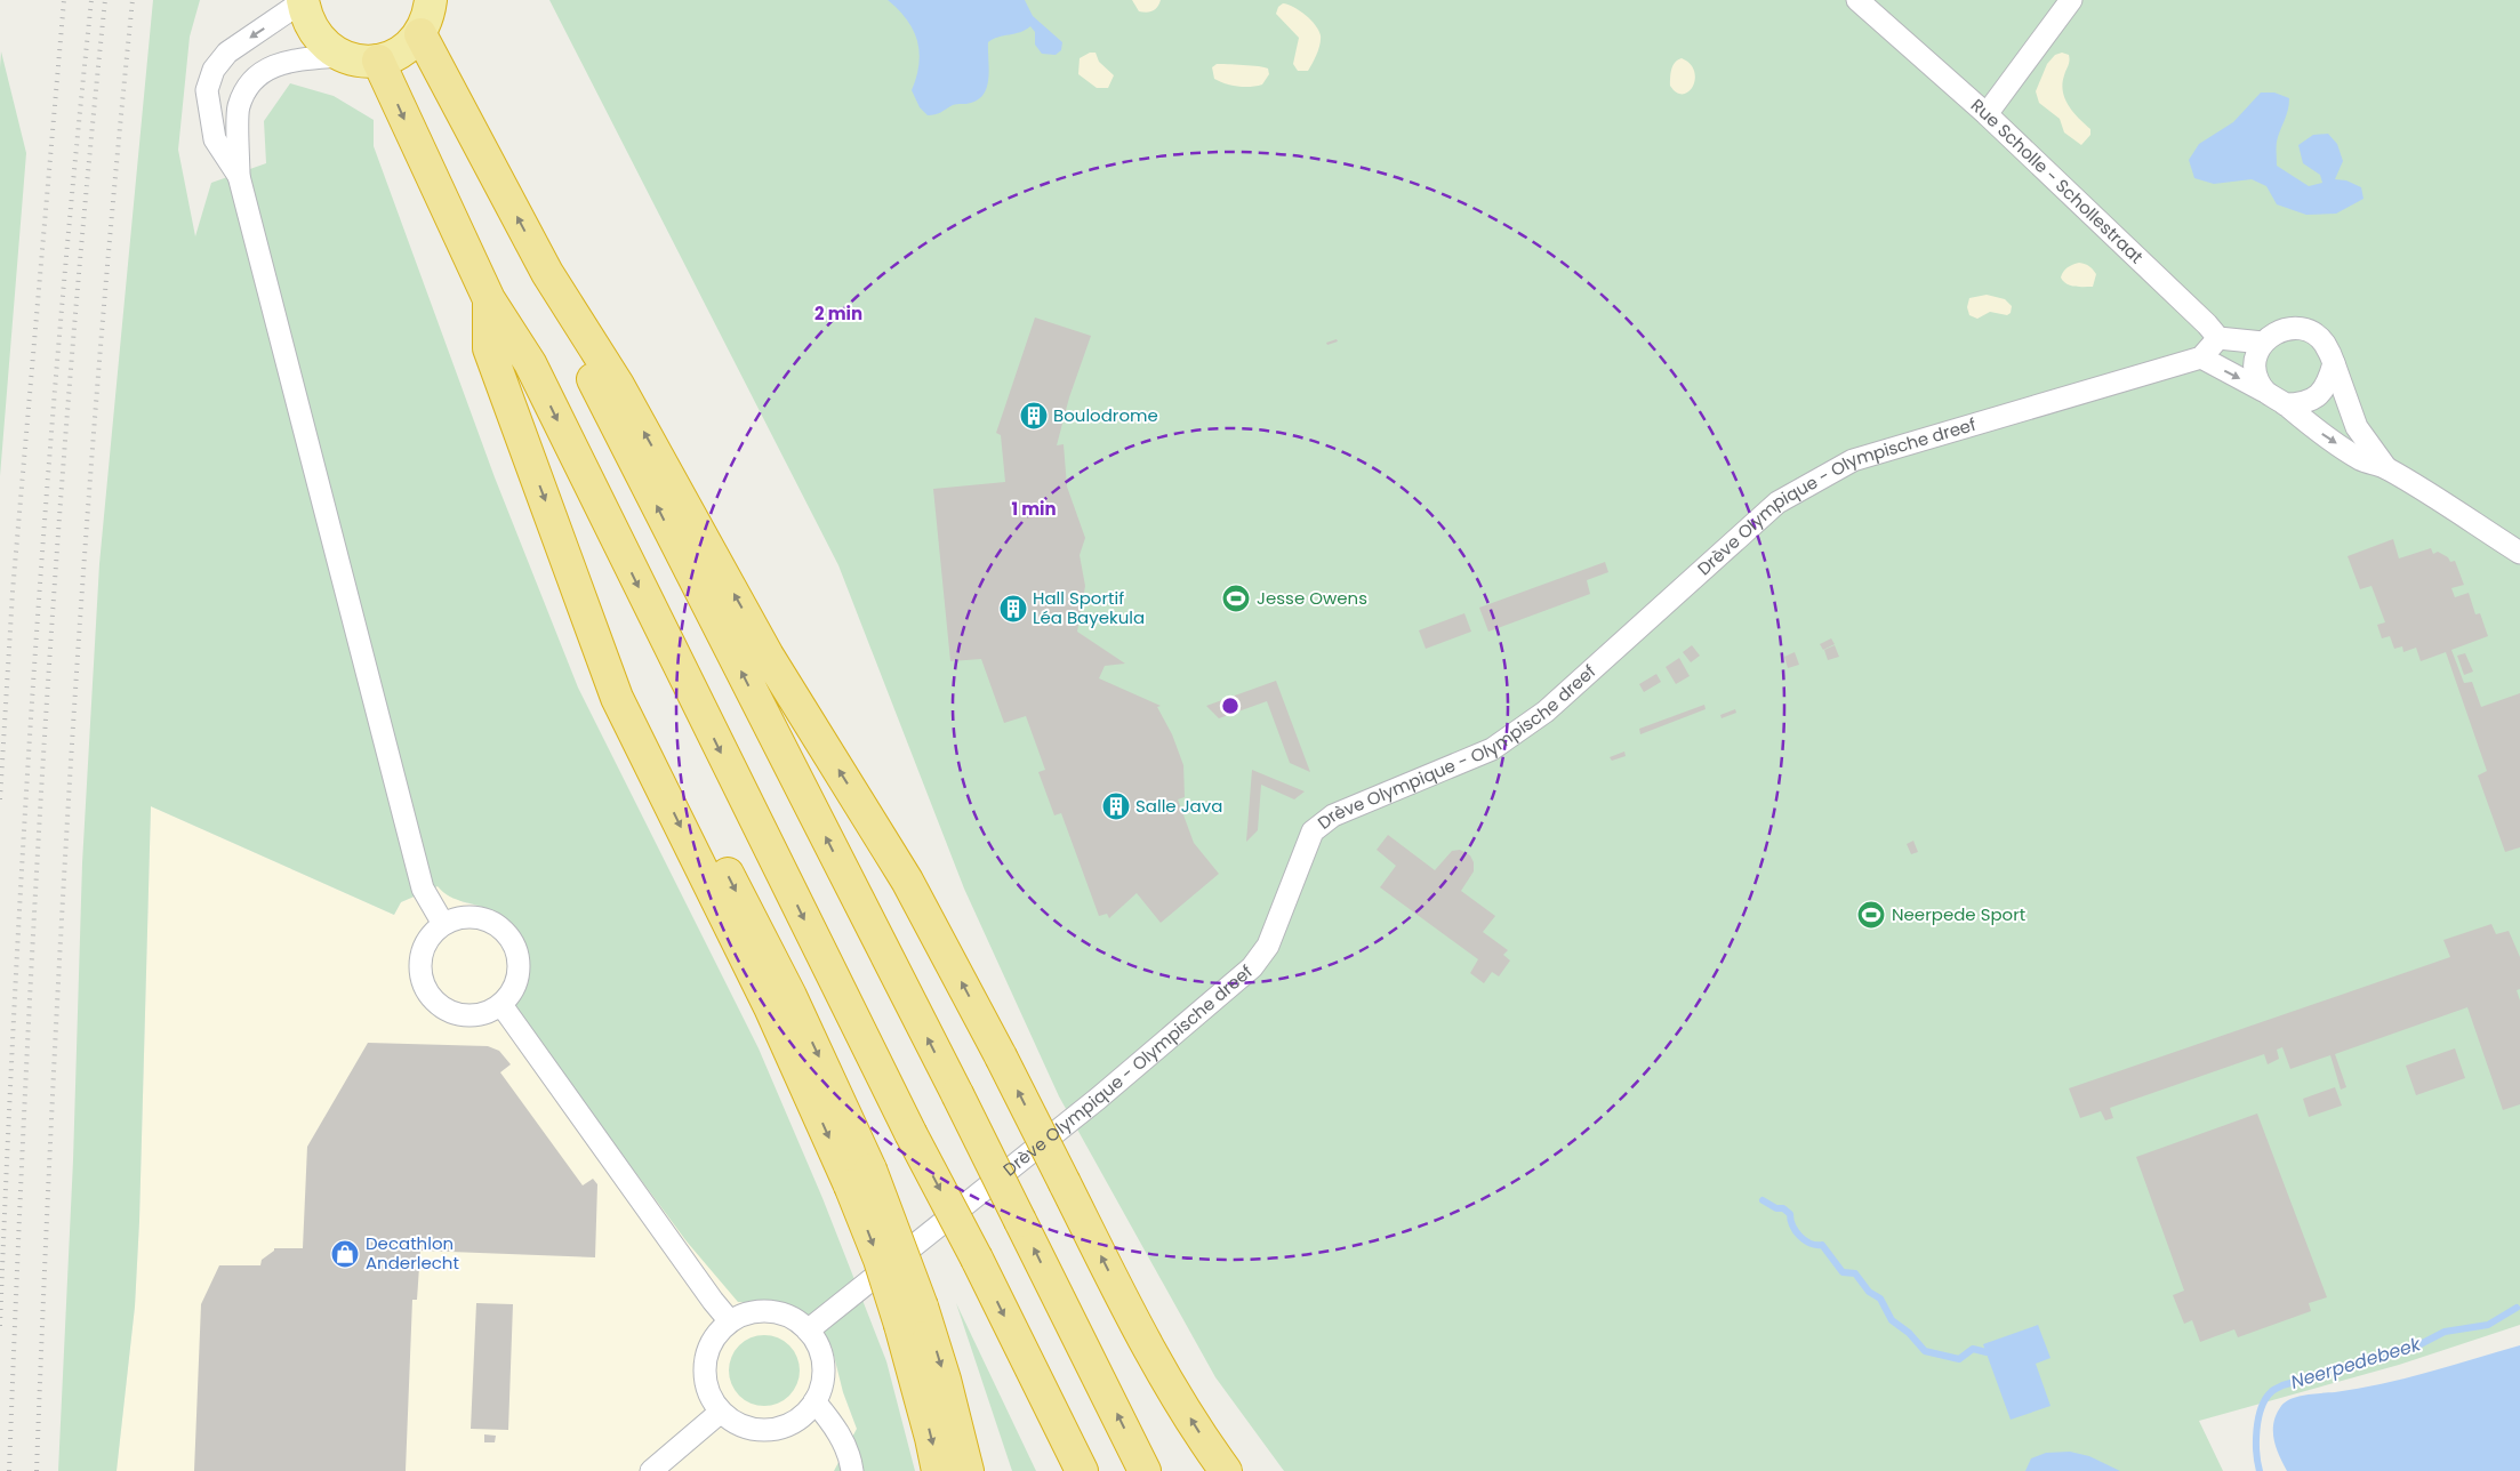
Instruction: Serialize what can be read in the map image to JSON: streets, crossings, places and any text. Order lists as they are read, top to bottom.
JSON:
{
  "streets": {
    "street": ["Rue Scholle - Schollestraat", "Drève Olympique - Olympische dreef"]
  },
  "water": ["Neerpedebeek"],
  "places": {
    "building": ["Boulodrome", "Hall Sportif Léa Bayekula", "Salle Java"],
    "sports": ["Jesse Owens", "Neerpede Sport"],
    "shop": ["Decathlon Anderlecht"]
  },
  "rings": ["2 min", "1 min"]
}
